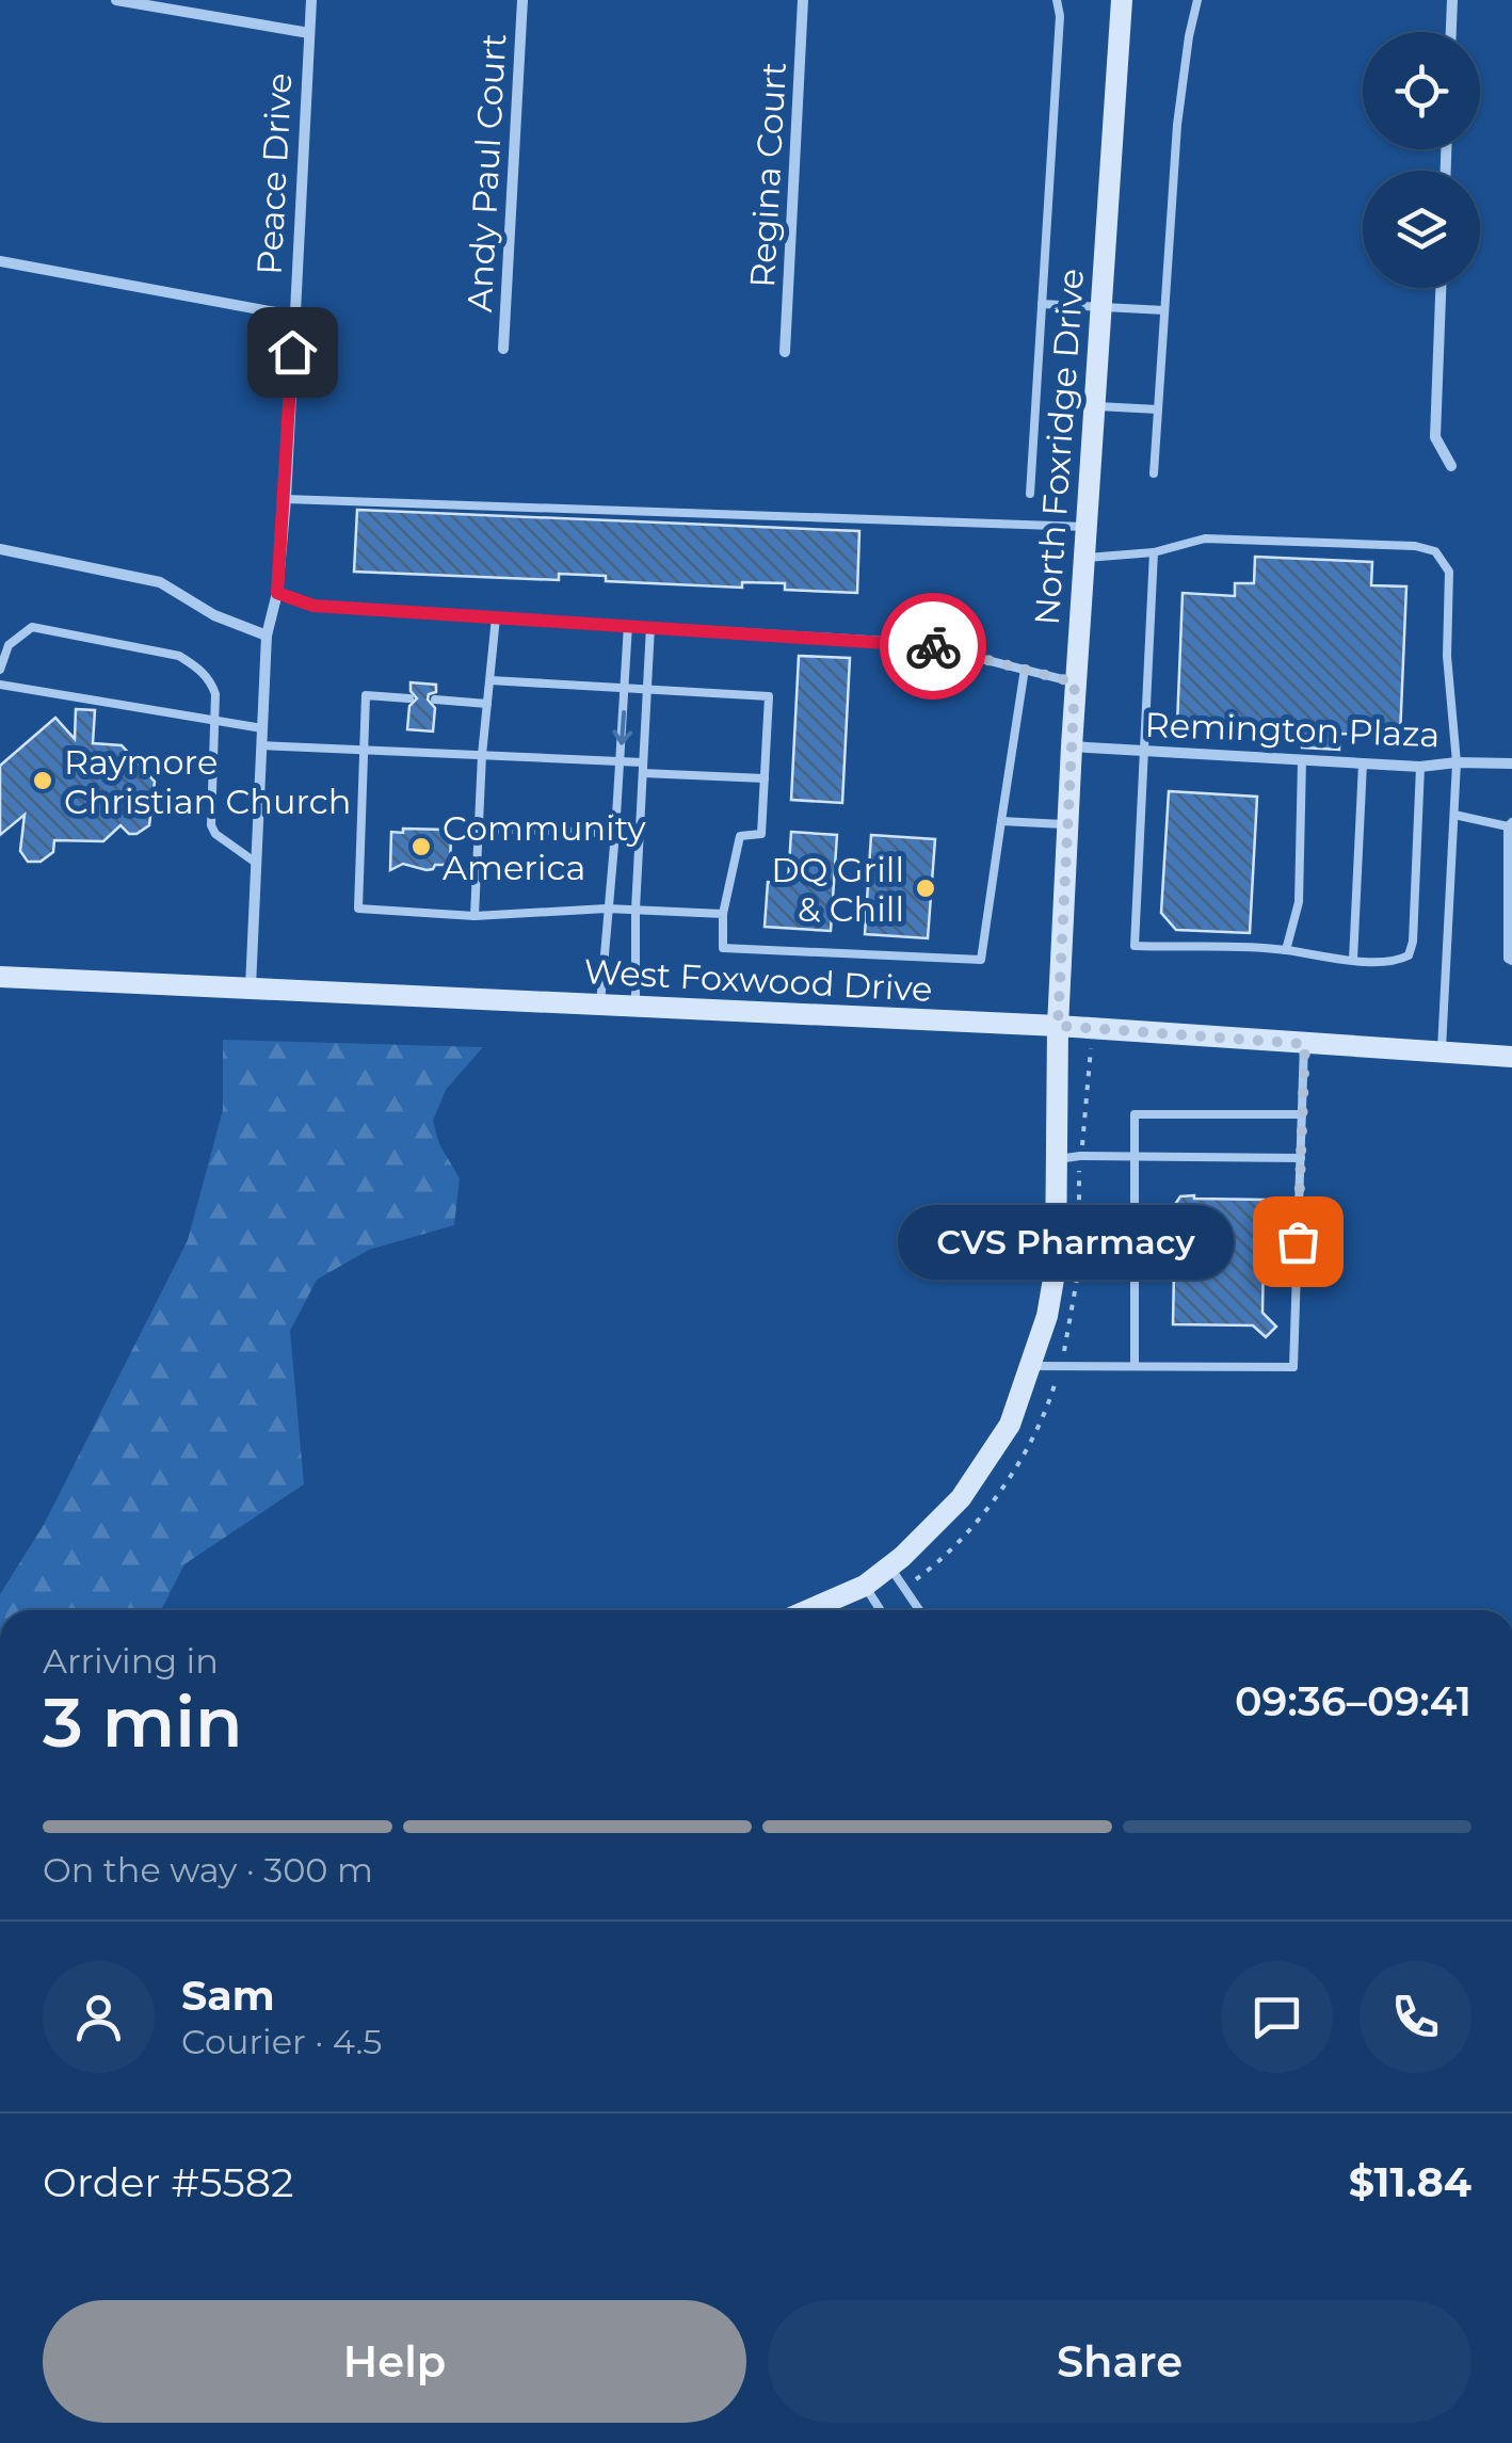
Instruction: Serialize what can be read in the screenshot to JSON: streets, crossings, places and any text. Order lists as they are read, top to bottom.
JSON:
{
  "streets": {
    "street": [
      "Andy Paul Court",
      "Peace Drive",
      "Regina Court",
      "North Foxridge Drive",
      "Remington Plaza",
      "West Foxwood Drive"
    ]
  },
  "crossings": [
    ["Peace Drive", "West Foxwood Drive"],
    ["North Foxridge Drive", "Remington Plaza"],
    ["North Foxridge Drive", "West Foxwood Drive"]
  ],
  "places": [
    "Raymore Christian Church",
    "Community America",
    "DQ Grill & Chill",
    "CVS Pharmacy"
  ],
  "page": {
    "bubble": "CVS Pharmacy",
    "heading": ["3 min", "Arriving in", "09:36–09:41"],
    "panel": [
      "Sam",
      "Courier · 4.5",
      "Order #5582",
      "$11.84"
    ],
    "bar": "On the way · 300 m",
    "buttons": ["Help", "Share"]
  }
}
